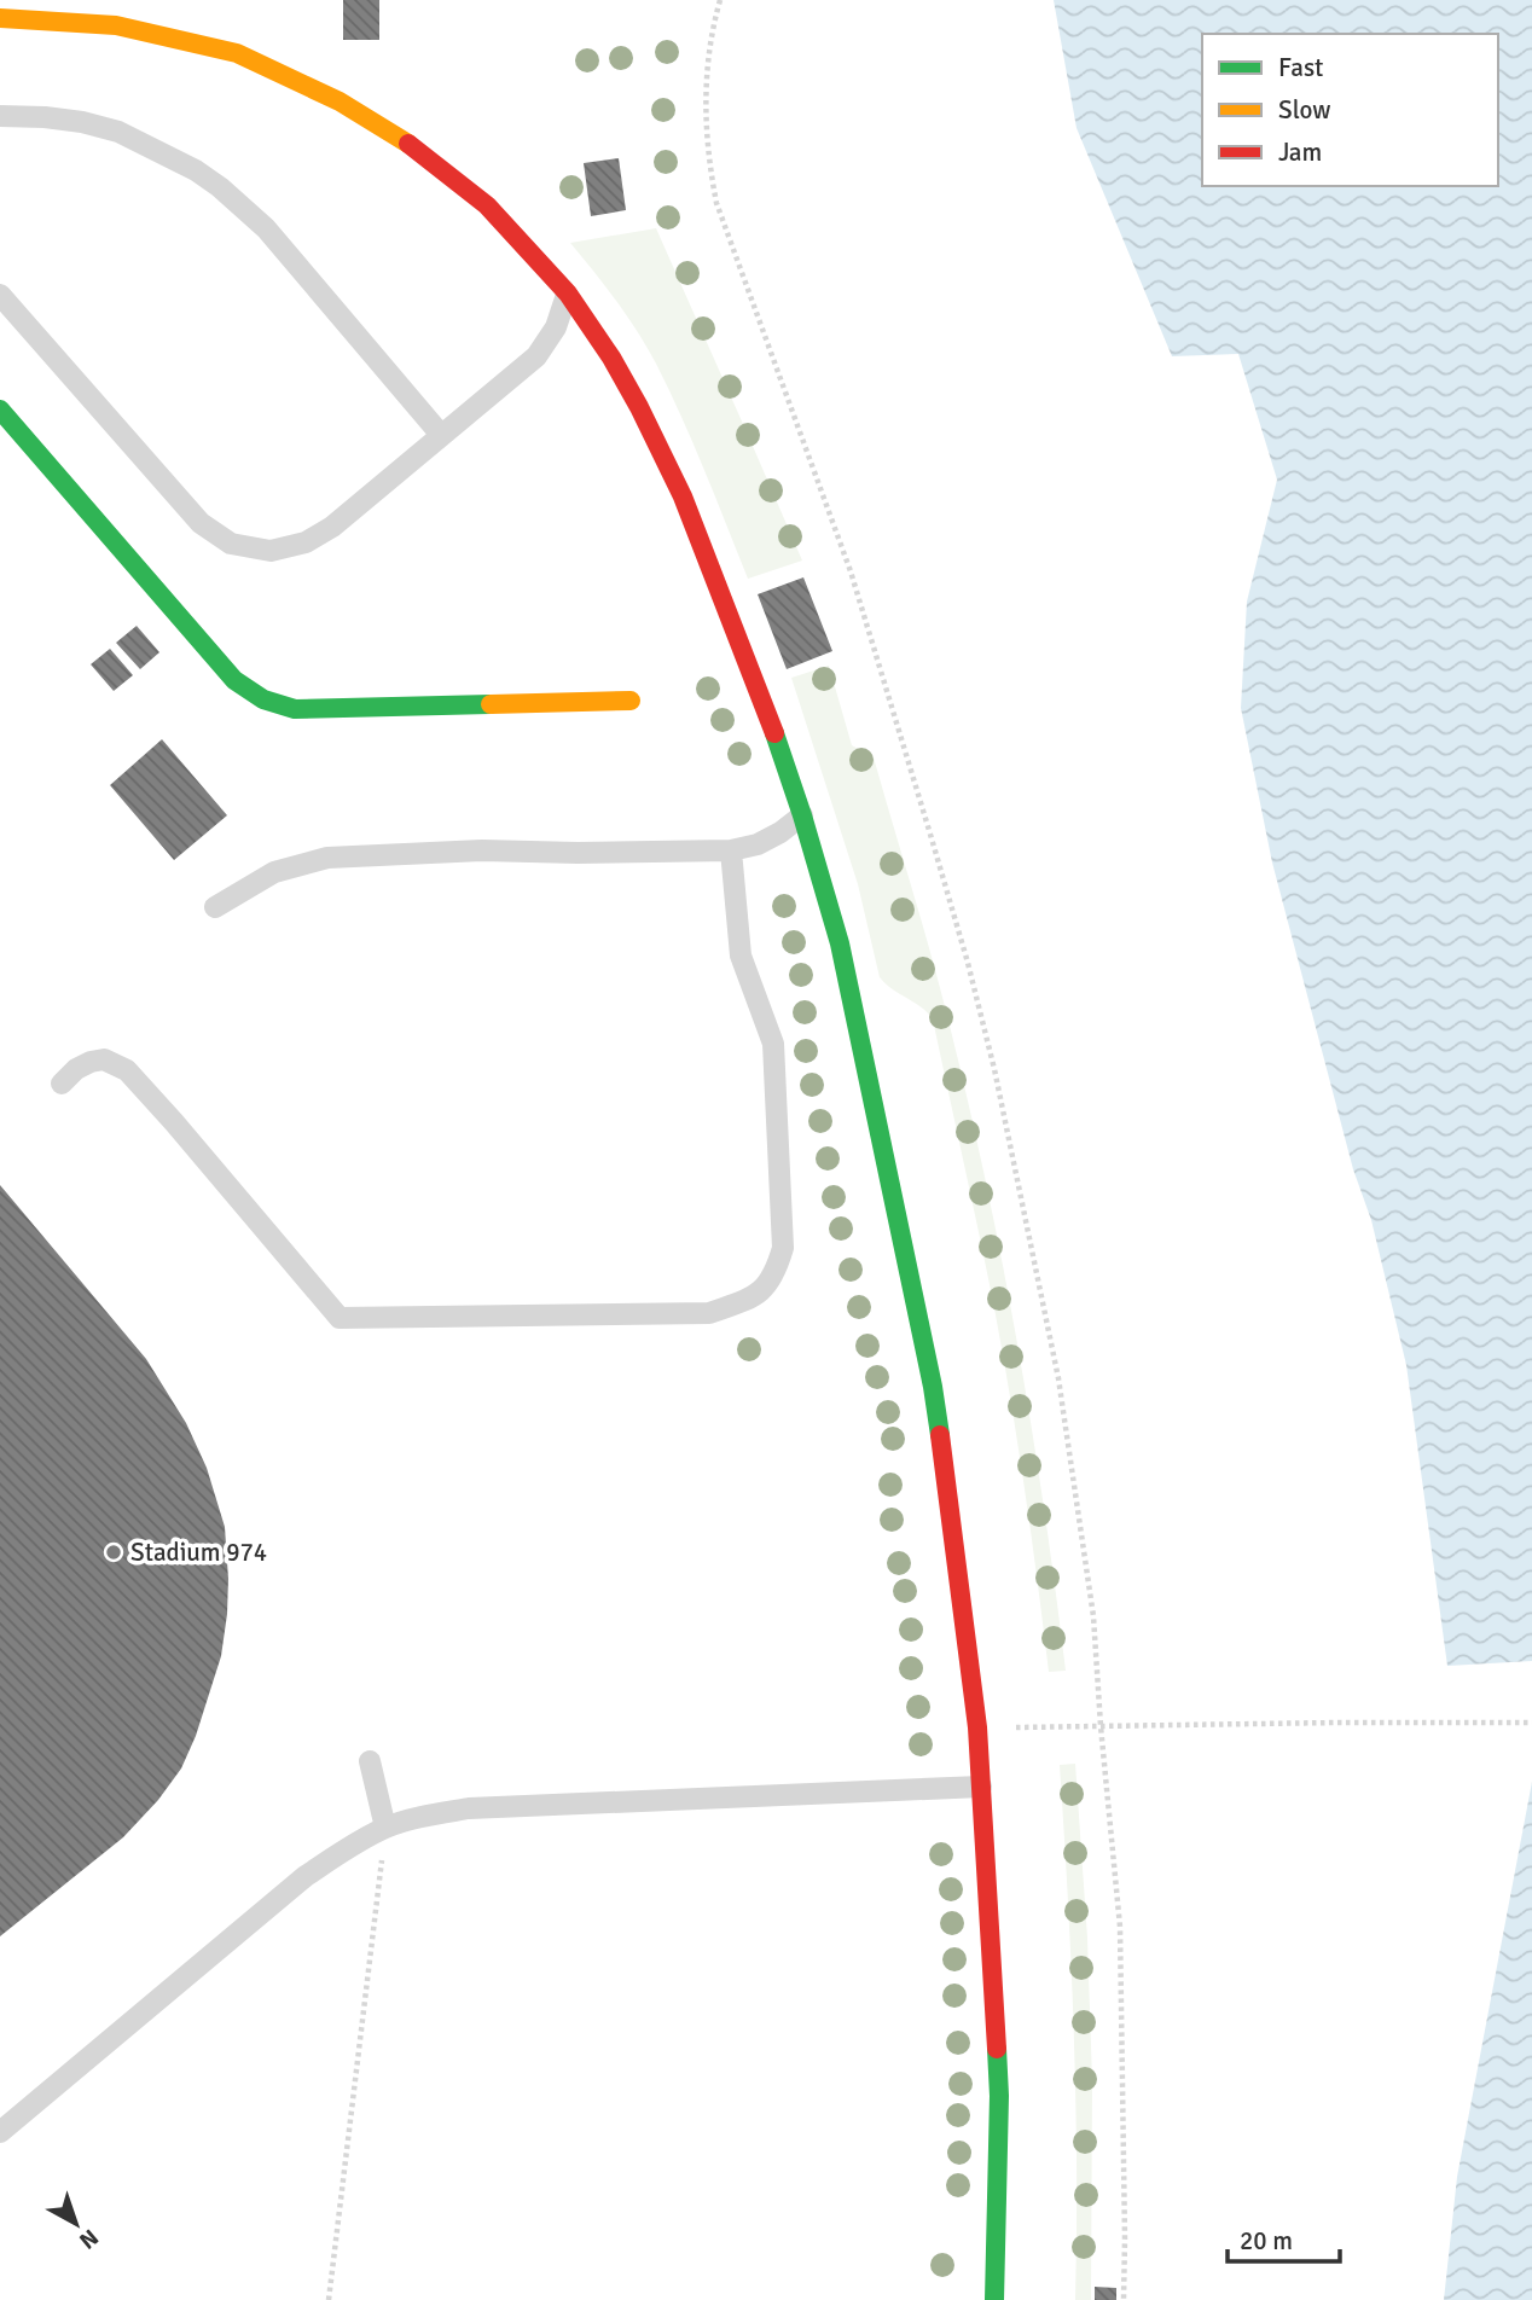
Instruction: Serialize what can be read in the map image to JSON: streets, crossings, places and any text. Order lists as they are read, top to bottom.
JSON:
{
  "places": ["Stadium 974"],
  "legend": ["Fast", "Slow", "Jam"],
  "scale_bar": "20 m",
  "north": "bottom right"
}
